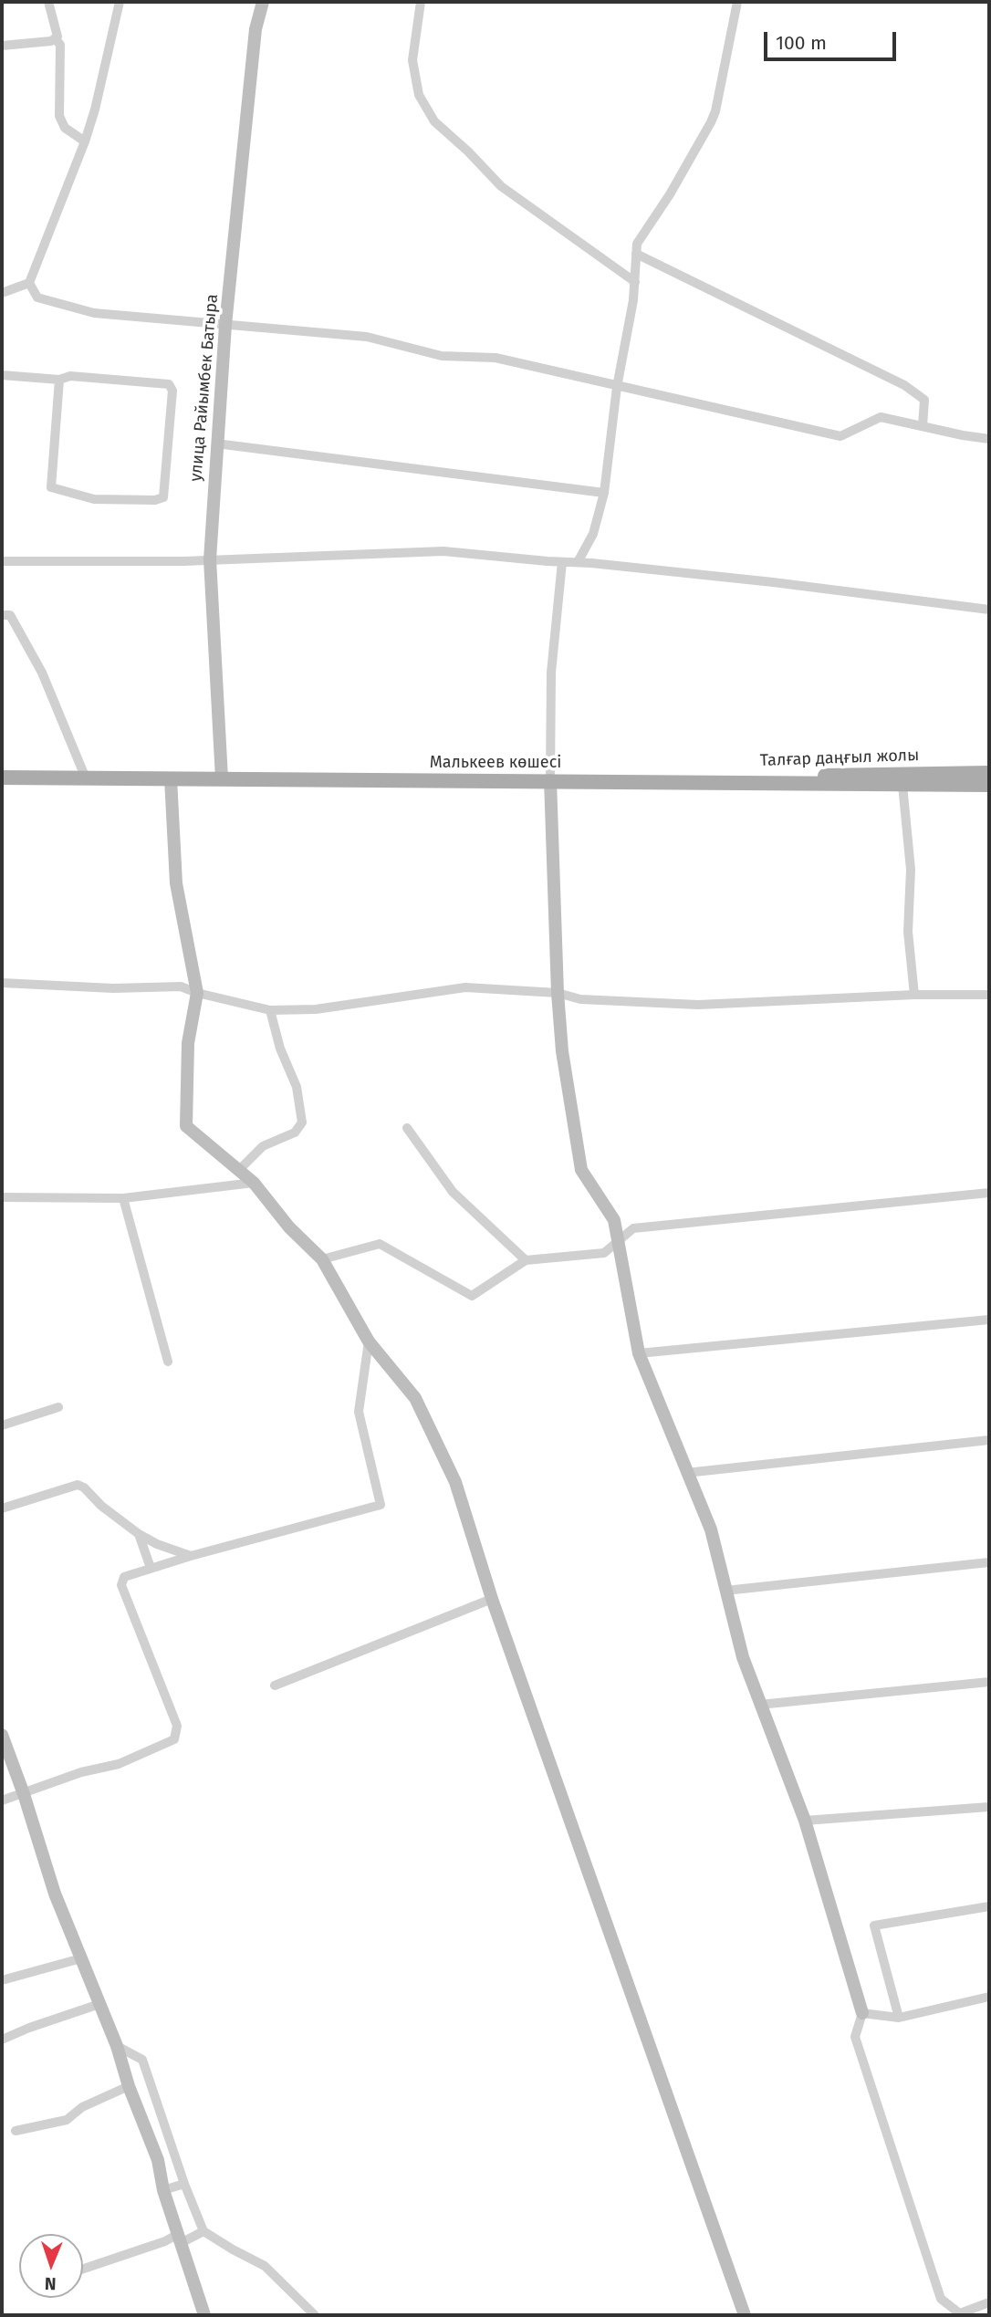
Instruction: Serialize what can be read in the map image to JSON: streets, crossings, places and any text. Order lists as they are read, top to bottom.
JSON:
{
  "streets": {
    "main road": ["Талғар даңғыл жолы", "Малькеев көшесі"],
    "street": ["улица Райымбек Батыра"]
  },
  "crossings": [
    ["улица Райымбек Батыра", "Малькеев көшесі"],
    ["Талғар даңғыл жолы", "Малькеев көшесі"]
  ],
  "scale_bar": "100 m",
  "north": "bottom"
}
